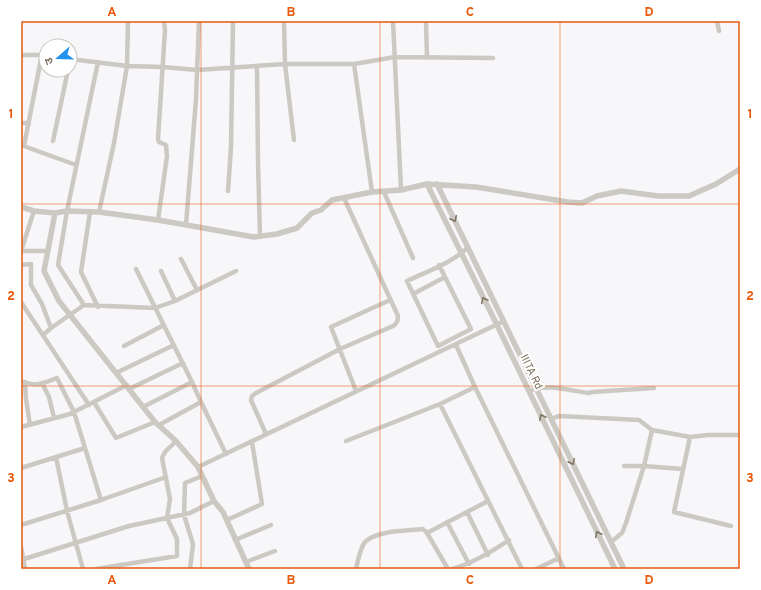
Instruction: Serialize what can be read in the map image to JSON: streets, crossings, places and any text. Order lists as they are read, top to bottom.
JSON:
{
  "streets": {
    "street": ["IIITA Rd"]
  },
  "north": "left",
  "grid": {
    "columns": [
      "A",
      "B",
      "C",
      "D"
    ],
    "rows": ["1", "2", "3"]
  }
}
